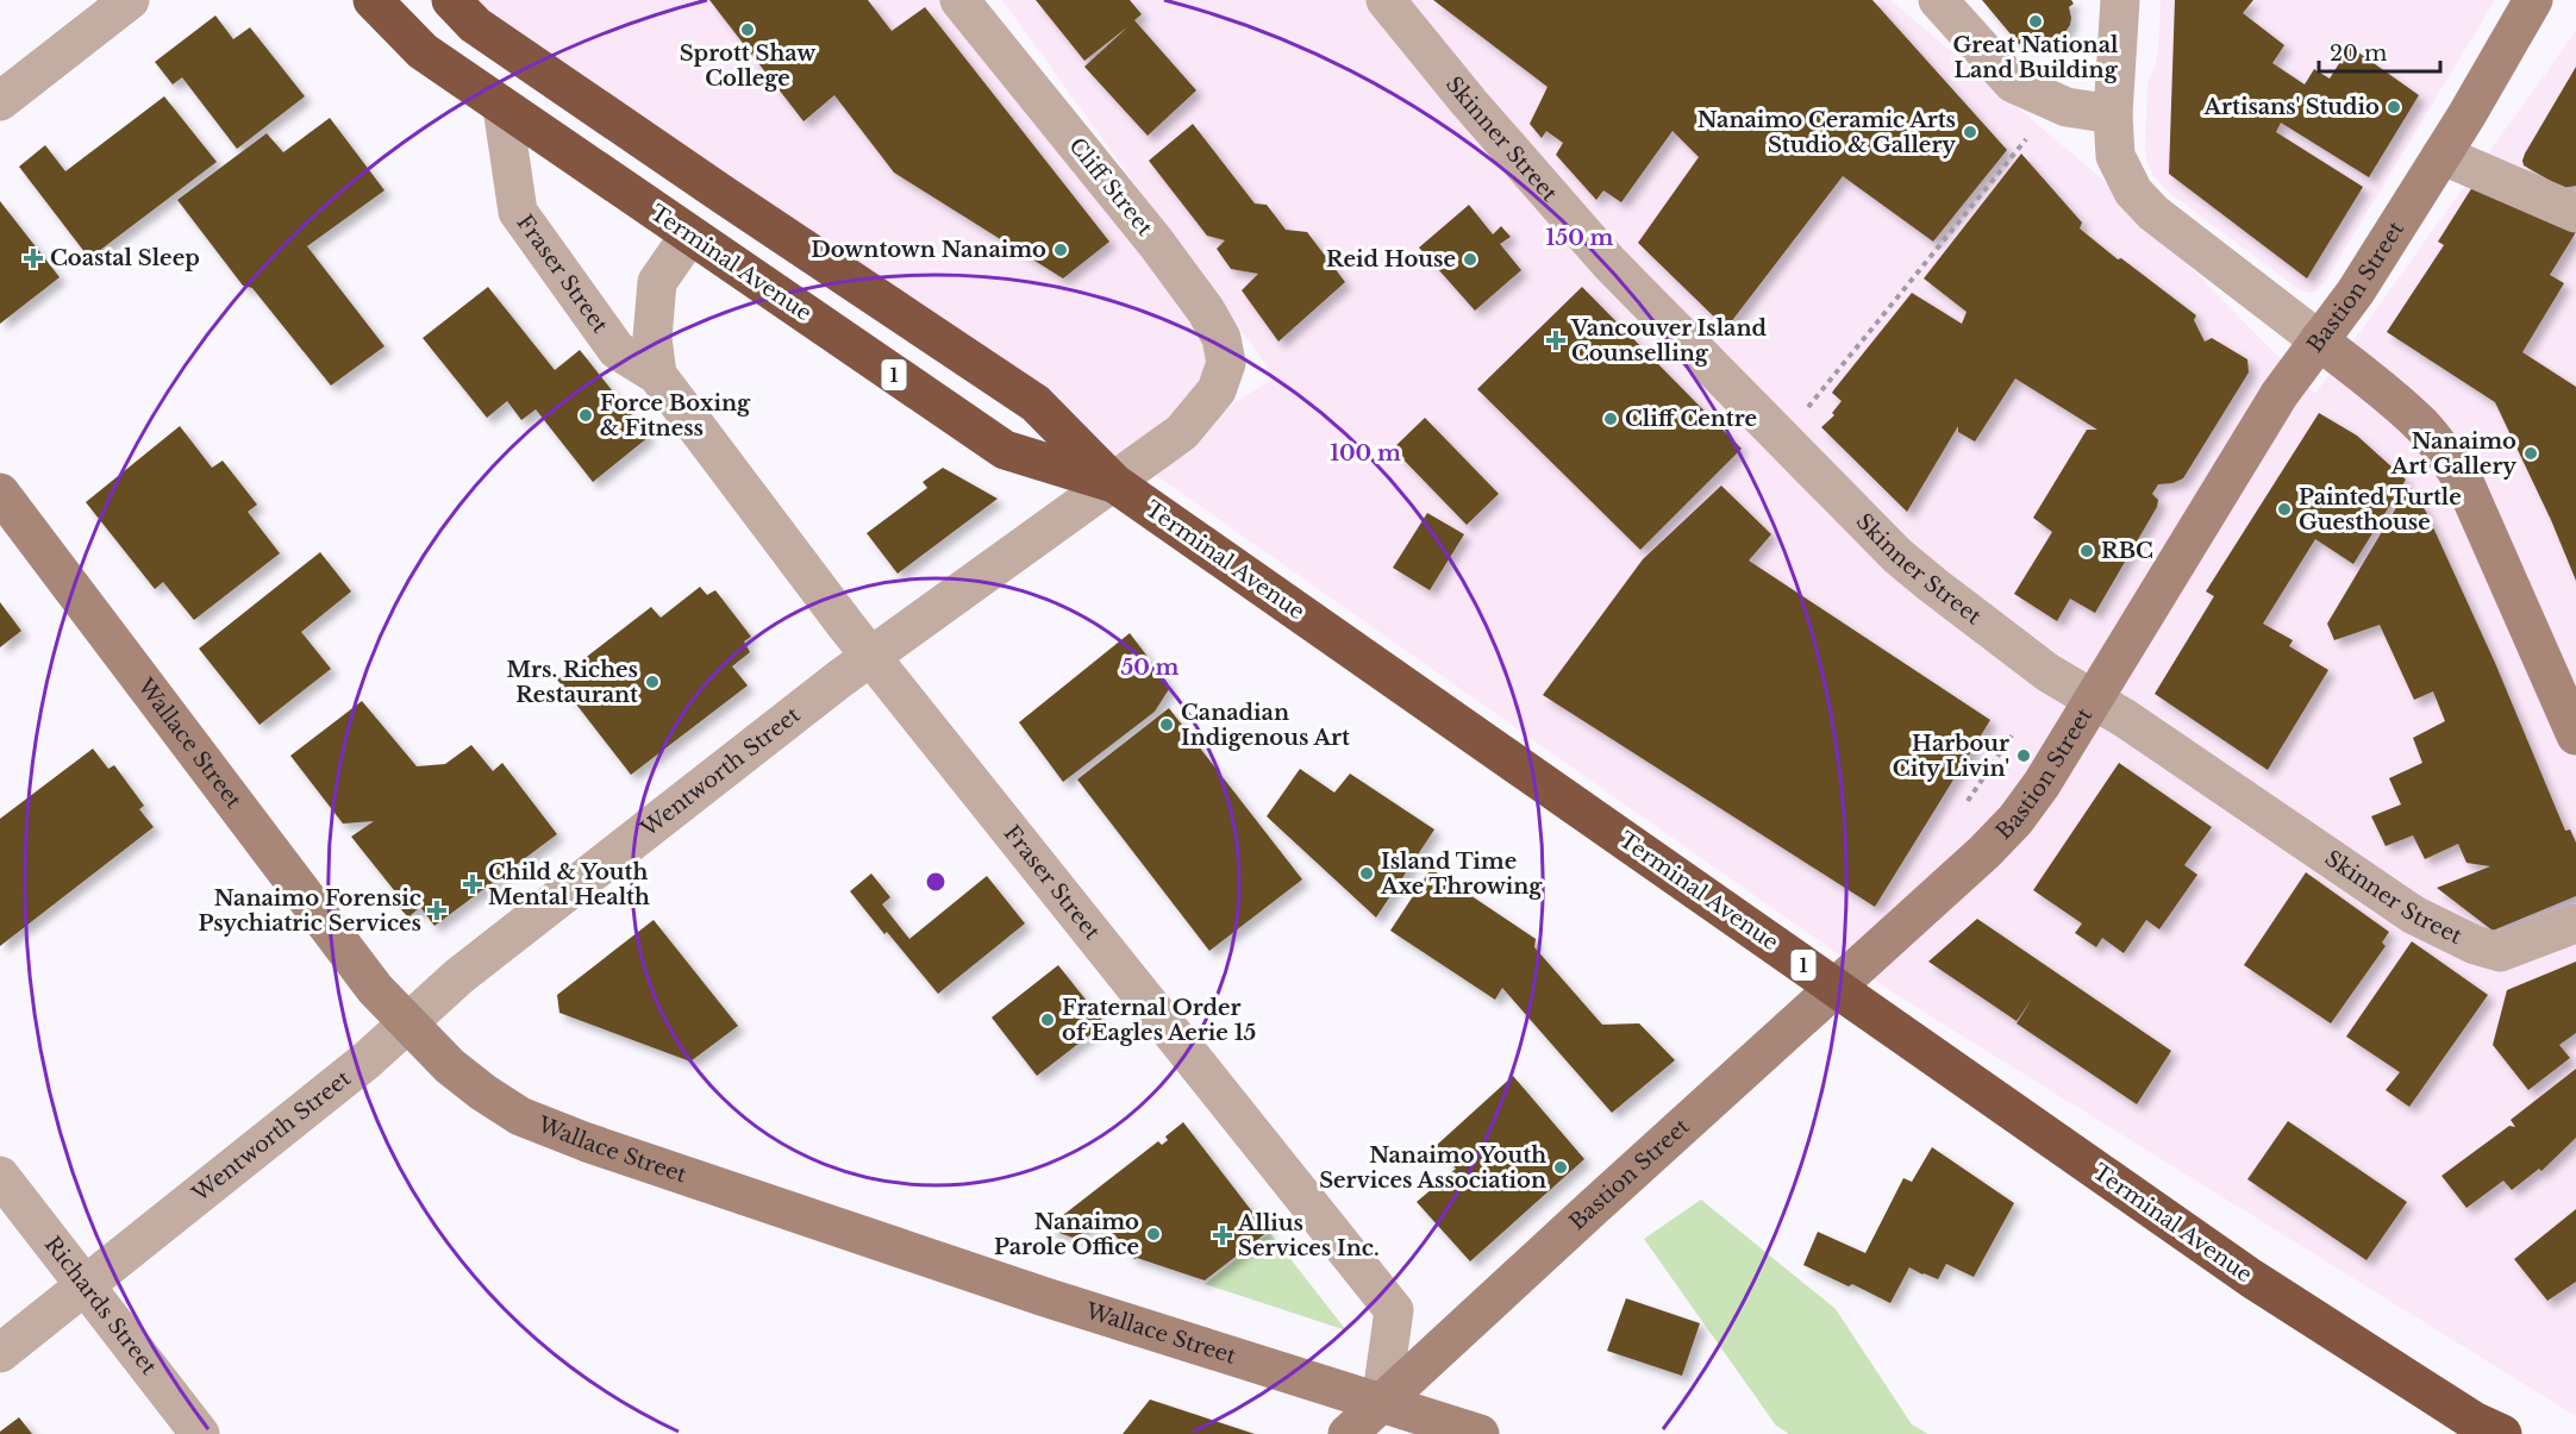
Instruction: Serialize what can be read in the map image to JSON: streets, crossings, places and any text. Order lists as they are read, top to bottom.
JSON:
{
  "streets": {
    "highway": ["Terminal Avenue", "1"],
    "street": [
      "Skinner Street",
      "Cliff Street",
      "Fraser Street",
      "Bastion Street",
      "Wallace Street",
      "Wentworth Street",
      "Richards Street"
    ]
  },
  "crossings": [
    ["Skinner Street", "Bastion Street"],
    ["Cliff Street", "Wentworth Street"],
    ["Terminal Avenue", "Fraser Street"],
    ["Terminal Avenue", "Wentworth Street"],
    ["Fraser Street", "Bastion Street"],
    ["Fraser Street", "Wallace Street"],
    ["Fraser Street", "Wentworth Street"],
    ["Bastion Street", "Wallace Street"],
    ["Wallace Street", "Wentworth Street"],
    ["Wentworth Street", "Richards Street"]
  ],
  "places": {
    "other": [
      "Great National Land Building",
      "Sprott Shaw College",
      "Artisans' Studio",
      "Nanaimo Ceramic Arts Studio & Gallery",
      "Downtown Nanaimo",
      "Reid House",
      "Force Boxing & Fitness",
      "Cliff Centre",
      "Nanaimo Art Gallery",
      "Painted Turtle Guesthouse",
      "RBC",
      "Mrs. Riches Restaurant",
      "Canadian Indigenous Art",
      "Harbour City Livin'",
      "Island Time Axe Throwing",
      "Fraternal Order of Eagles Aerie 15",
      "Nanaimo Youth Services Association",
      "Nanaimo Parole Office"
    ],
    "health": [
      "Coastal Sleep",
      "Vancouver Island Counselling",
      "Child & Youth Mental Health",
      "Nanaimo Forensic Psychiatric Services",
      "Allius Services Inc."
    ]
  },
  "scale_bar": "20 m",
  "rings": ["150 m", "100 m", "50 m"]
}
